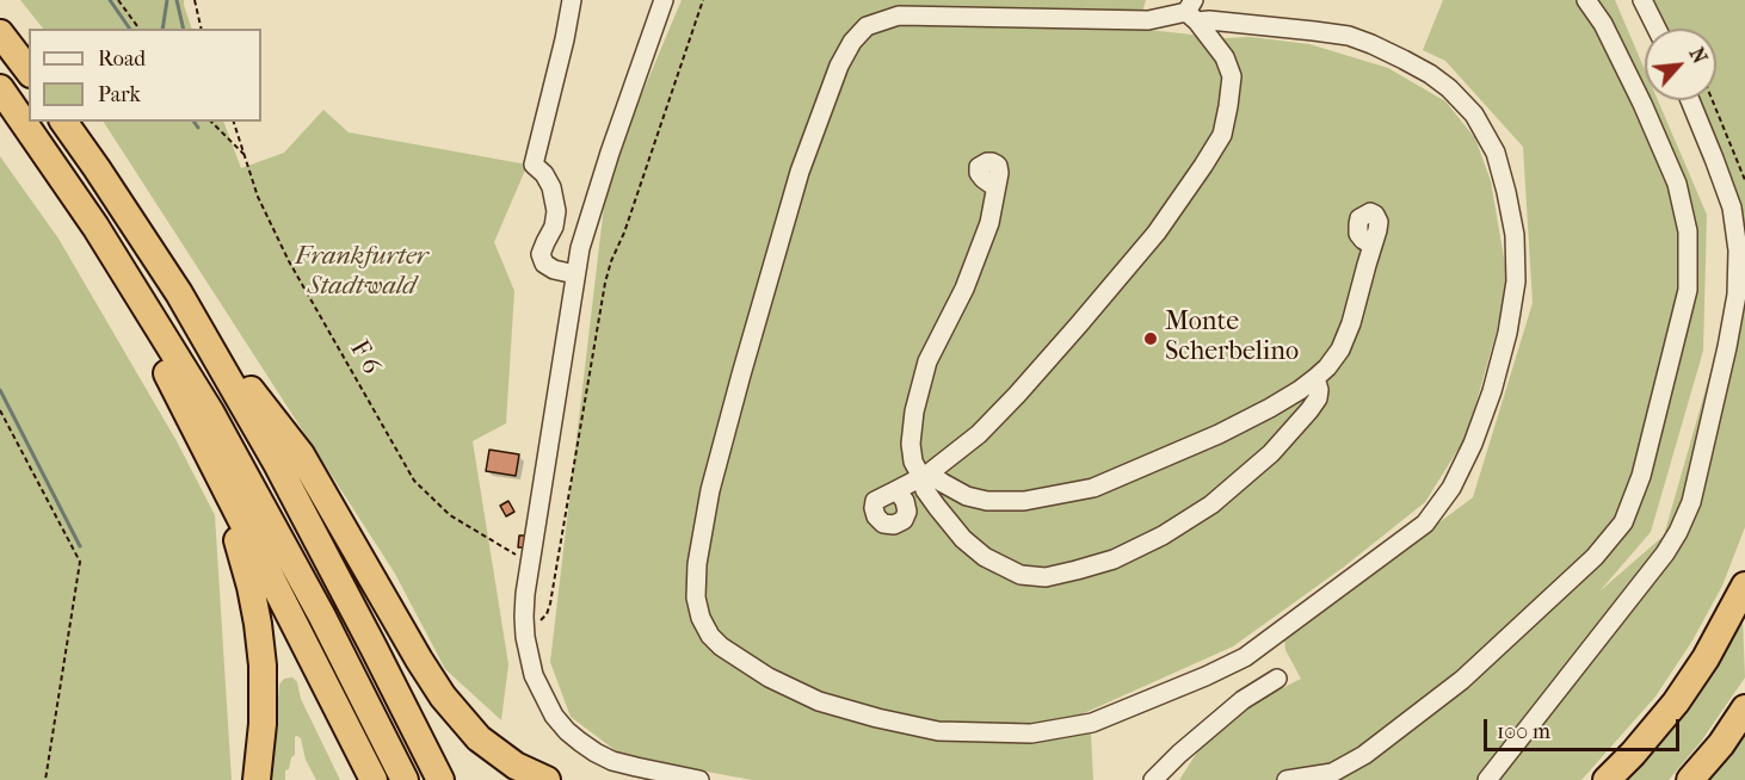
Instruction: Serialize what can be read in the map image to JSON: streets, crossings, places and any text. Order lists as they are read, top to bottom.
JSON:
{
  "streets": {
    "path": ["F 6"]
  },
  "parks": ["Frankfurter Stadtwald"],
  "places": ["Monte Scherbelino"],
  "legend": ["Road", "Park"],
  "scale_bar": "100 m",
  "north": "top right"
}
